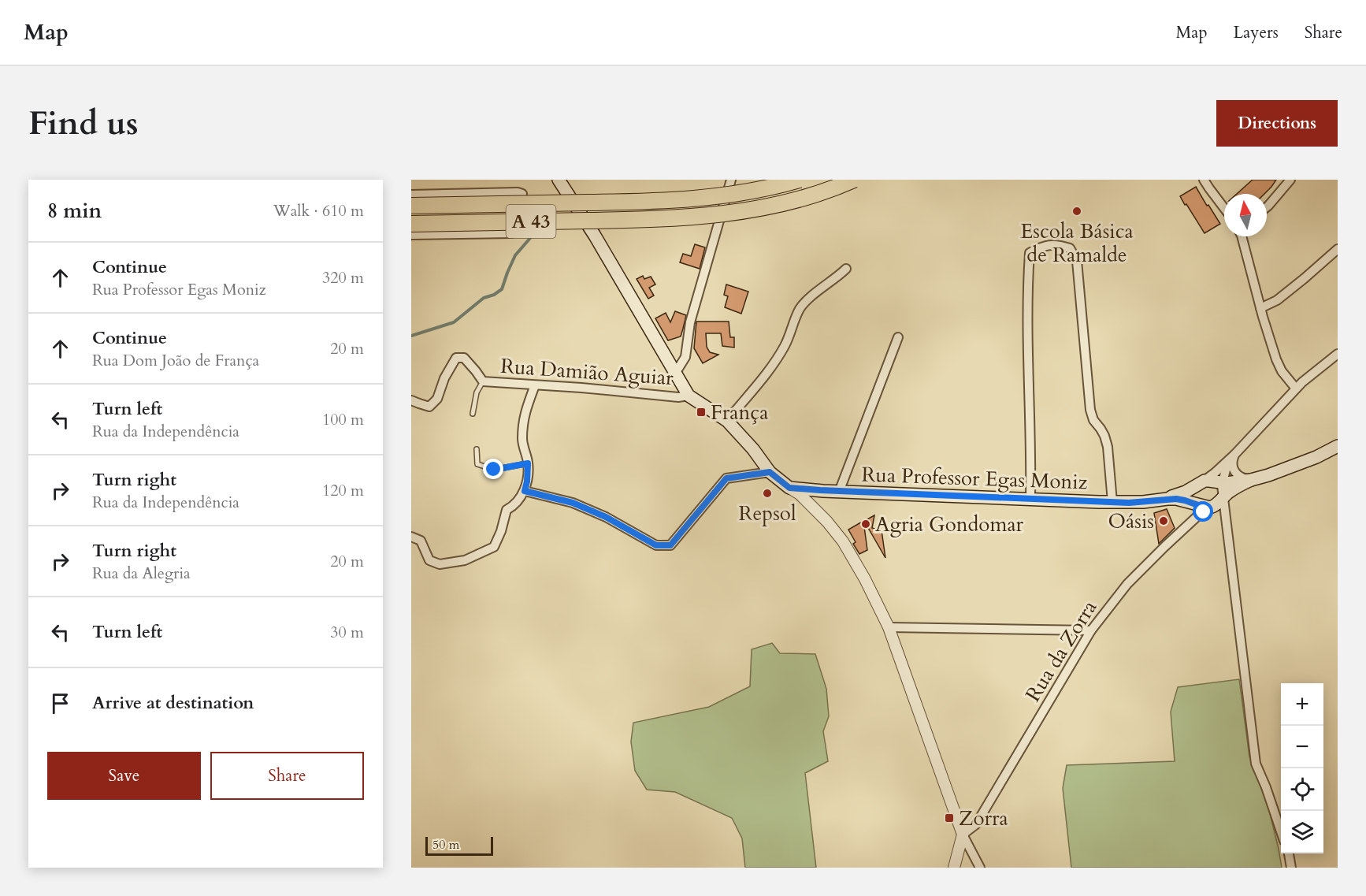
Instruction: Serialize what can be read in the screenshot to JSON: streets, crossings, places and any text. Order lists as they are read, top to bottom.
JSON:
{
  "streets": {
    "highway": ["A 43"],
    "main road": ["Rua Professor Egas Moniz"],
    "street": ["Rua Damião Aguiar", "Rua da Zorra"]
  },
  "crossings": [
    ["Rua Professor Egas Moniz", "Rua da Zorra"]
  ],
  "places": {
    "other": [
      "Escola Básica de Ramalde",
      "Repsol",
      "Oásis",
      "Agria Gondomar"
    ],
    "transit": ["França", "Zorra"]
  },
  "scale_bar": "50 m",
  "north": "top",
  "page": {
    "header": "Map",
    "nav": ["Map", "Layers", "Share"],
    "buttons": [
      "Directions",
      ["Save", "Share"]
    ],
    "title": "Find us",
    "heading": ["8 min", "Walk · 610 m"],
    "list": [
      ["Continue", "Rua Professor Egas Moniz", "320 m"],
      ["Continue", "Rua Dom João de França", "20 m"],
      ["Turn left", "Rua da Independência", "100 m"],
      ["Turn right", "Rua da Independência", "120 m"],
      ["Turn right", "Rua da Alegria", "20 m"],
      ["Turn left", "30 m"],
      "Arrive at destination"
    ],
    "map_buttons": ["+", "−"],
    "scale": "50 m"
  }
}
